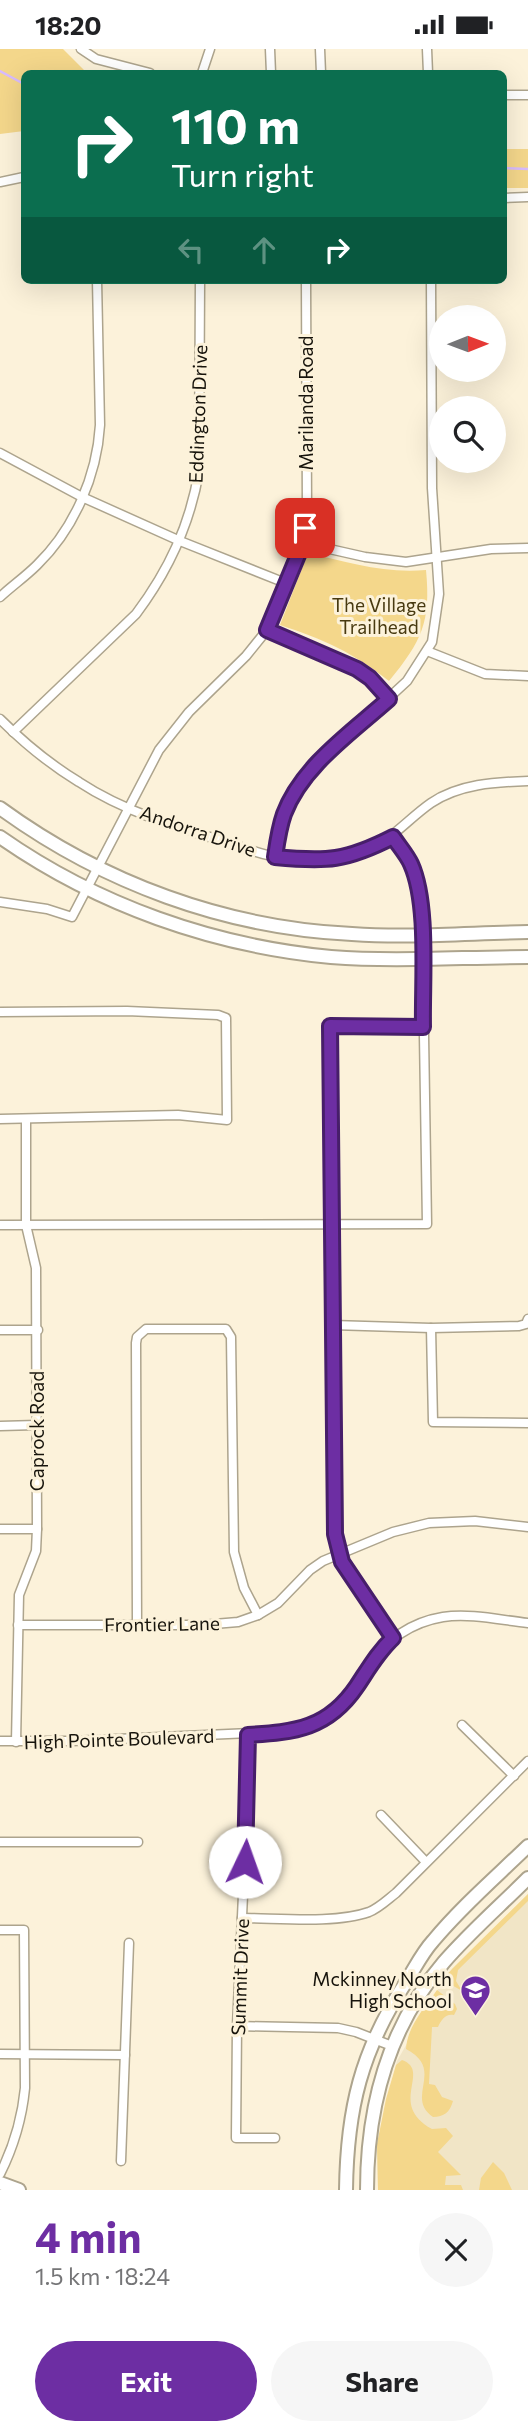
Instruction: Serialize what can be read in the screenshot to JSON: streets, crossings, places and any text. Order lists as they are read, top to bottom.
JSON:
{
  "streets": {
    "street": [
      "Marilanda Road",
      "Eddington Drive",
      "Andorra Drive",
      "Caprock Road",
      "Frontier Lane",
      "High Pointe Boulevard",
      "Summit Drive"
    ]
  },
  "crossings": [
    ["Marilanda Road", "Andorra Drive"],
    ["Eddington Drive", "Andorra Drive"],
    ["Caprock Road", "Frontier Lane"],
    ["Caprock Road", "High Pointe Boulevard"],
    ["High Pointe Boulevard", "Summit Drive"]
  ],
  "parks": ["The Village Trailhead"],
  "places": {
    "school or university": ["Mckinney North High School"]
  },
  "north": "right",
  "page": {
    "status": "18:20",
    "turn": ["110 m", "Turn right"],
    "heading": ["4 min", "1.5 km · 18:24"],
    "buttons": ["Exit", "Share"]
  }
}
